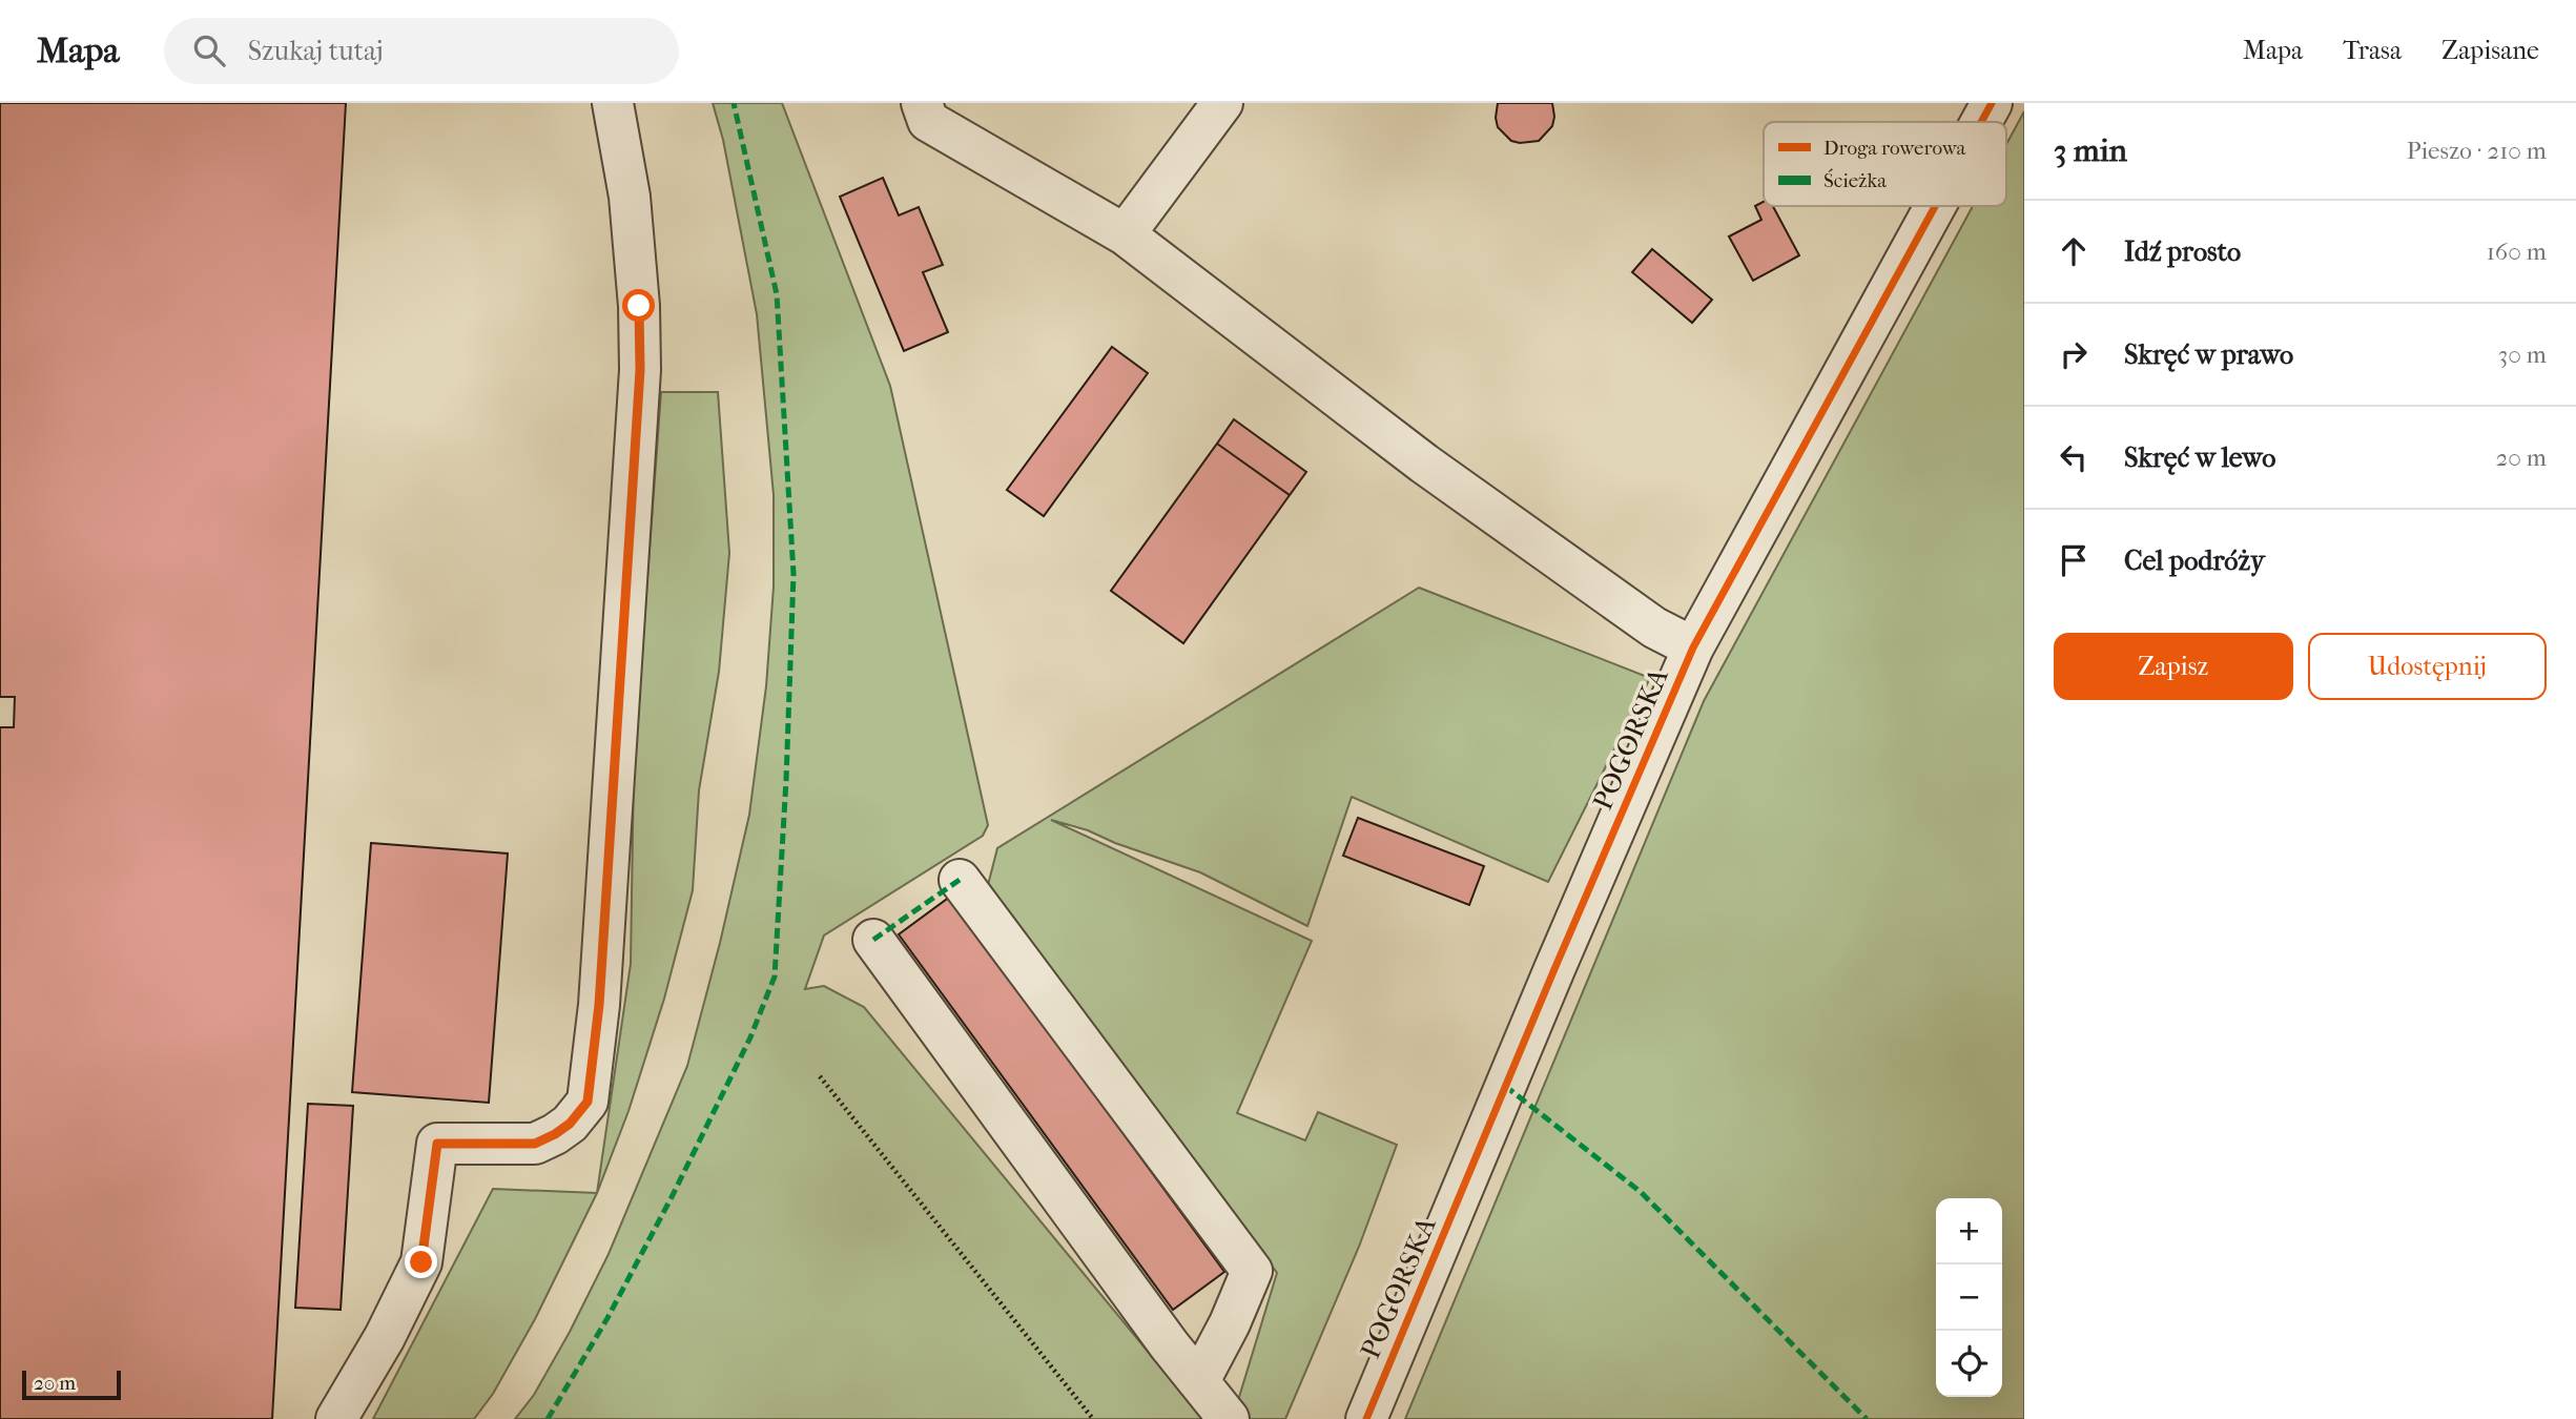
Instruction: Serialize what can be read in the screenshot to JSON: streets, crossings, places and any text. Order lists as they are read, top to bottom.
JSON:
{
  "streets": {
    "street": ["POGORSKA"]
  },
  "legend": ["Droga rowerowa", "Ścieżka"],
  "scale_bar": "20 m",
  "page": {
    "header": "Mapa",
    "search": "Szukaj tutaj",
    "nav": ["Mapa", "Trasa", "Zapisane"],
    "heading": ["3 min", "Pieszo · 210 m"],
    "list": [
      ["Idź prosto", "160 m"],
      ["Skręć w prawo", "30 m"],
      ["Skręć w lewo", "20 m"],
      "Cel podróży"
    ],
    "buttons": ["Zapisz", "Udostępnij"],
    "map_buttons": ["+", "−"],
    "scale": "20 m"
  }
}
